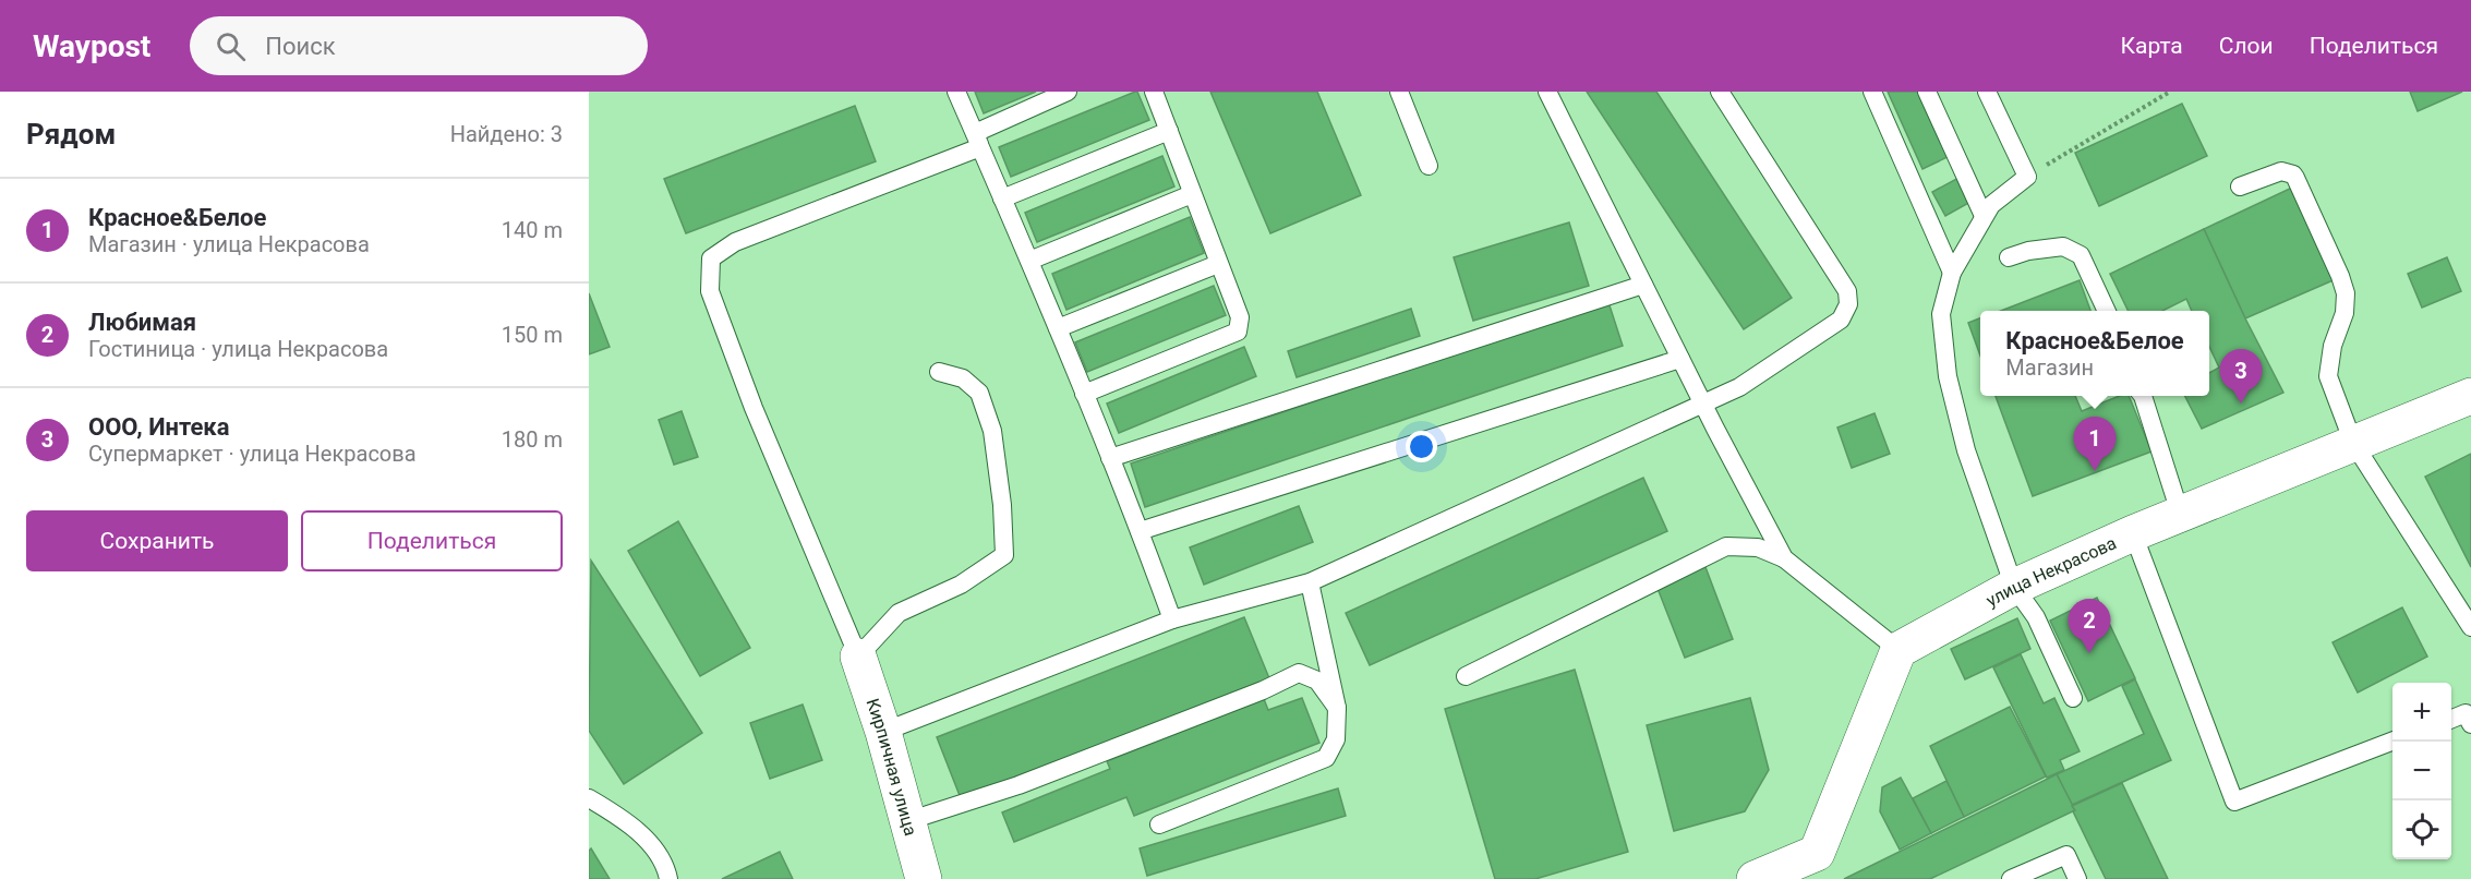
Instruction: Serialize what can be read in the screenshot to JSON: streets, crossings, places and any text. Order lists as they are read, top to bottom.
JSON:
{
  "streets": {
    "street": ["улица Некрасова", "Кирпичная улица"]
  },
  "page": {
    "header": "Waypost",
    "search": "Поиск",
    "nav": ["Карта", "Слои", "Поделиться"],
    "heading": ["Рядом", "Найдено: 3"],
    "list": [
      {
        "mark": "1",
        "name": "Красное&Белое",
        "note": "Магазин · улица Некрасова",
        "value": "140 m"
      },
      {
        "mark": "2",
        "name": "Любимая",
        "note": "Гостиница · улица Некрасова",
        "value": "150 m"
      },
      {
        "mark": "3",
        "name": "ООО, Интека",
        "note": "Супермаркет · улица Некрасова",
        "value": "180 m"
      }
    ],
    "popup": ["Красное&Белое", "Магазин"],
    "pins": ["3", "1", "2"],
    "buttons": ["Сохранить", "Поделиться"],
    "map_buttons": ["+", "−"]
  }
}
